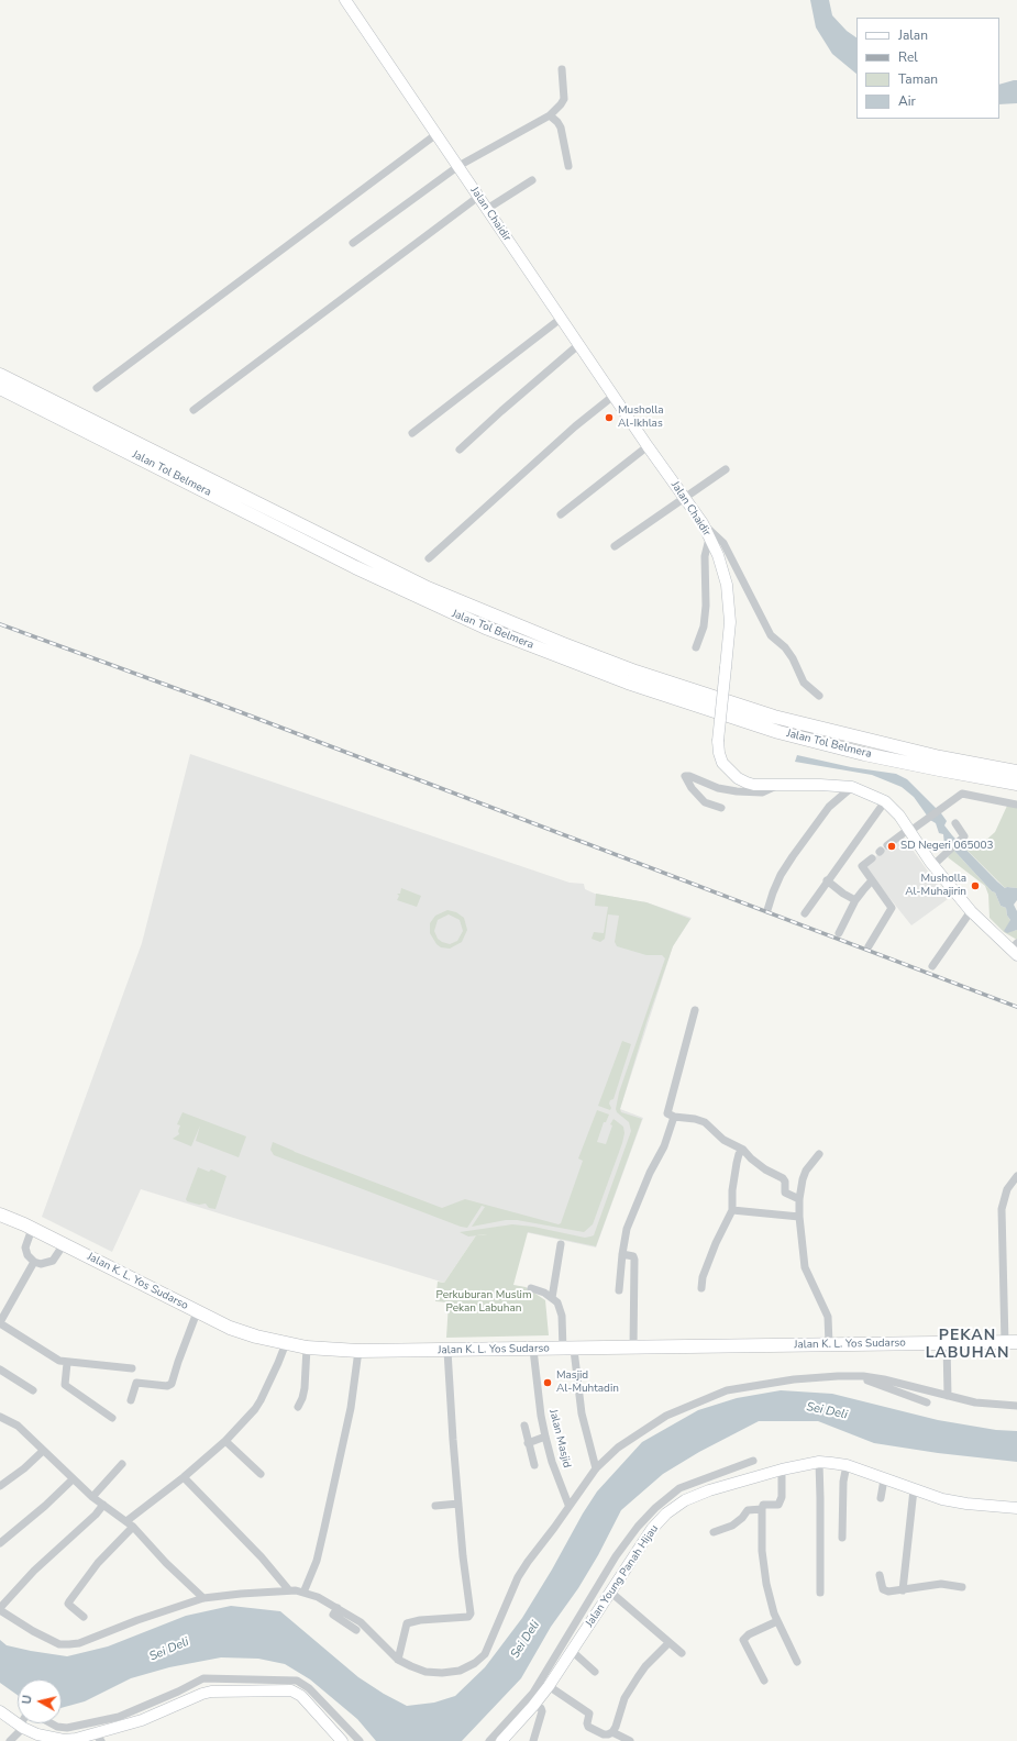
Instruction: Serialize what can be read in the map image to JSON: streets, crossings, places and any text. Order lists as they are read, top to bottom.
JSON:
{
  "streets": {
    "highway": ["Jalan Tol Belmera", "Jalan K. L. Yos Sudarso"],
    "street": ["Jalan Chaidir", "Jalan Masjid", "Jalan Young Panah Hijau"]
  },
  "crossings": [
    ["Jalan K. L. Yos Sudarso", "Jalan Masjid"]
  ],
  "districts": ["PEKAN LABUHAN"],
  "water": ["Sei Deli"],
  "parks": ["Perkuburan Muslim Pekan Labuhan"],
  "places": [
    "Musholla Al-Ikhlas",
    "SD Negeri 065003",
    "Musholla Al-Muhajirin",
    "Masjid Al-Muhtadin"
  ],
  "legend": [
    "Jalan",
    "Rel",
    "Taman",
    "Air"
  ],
  "north": "left"
}
